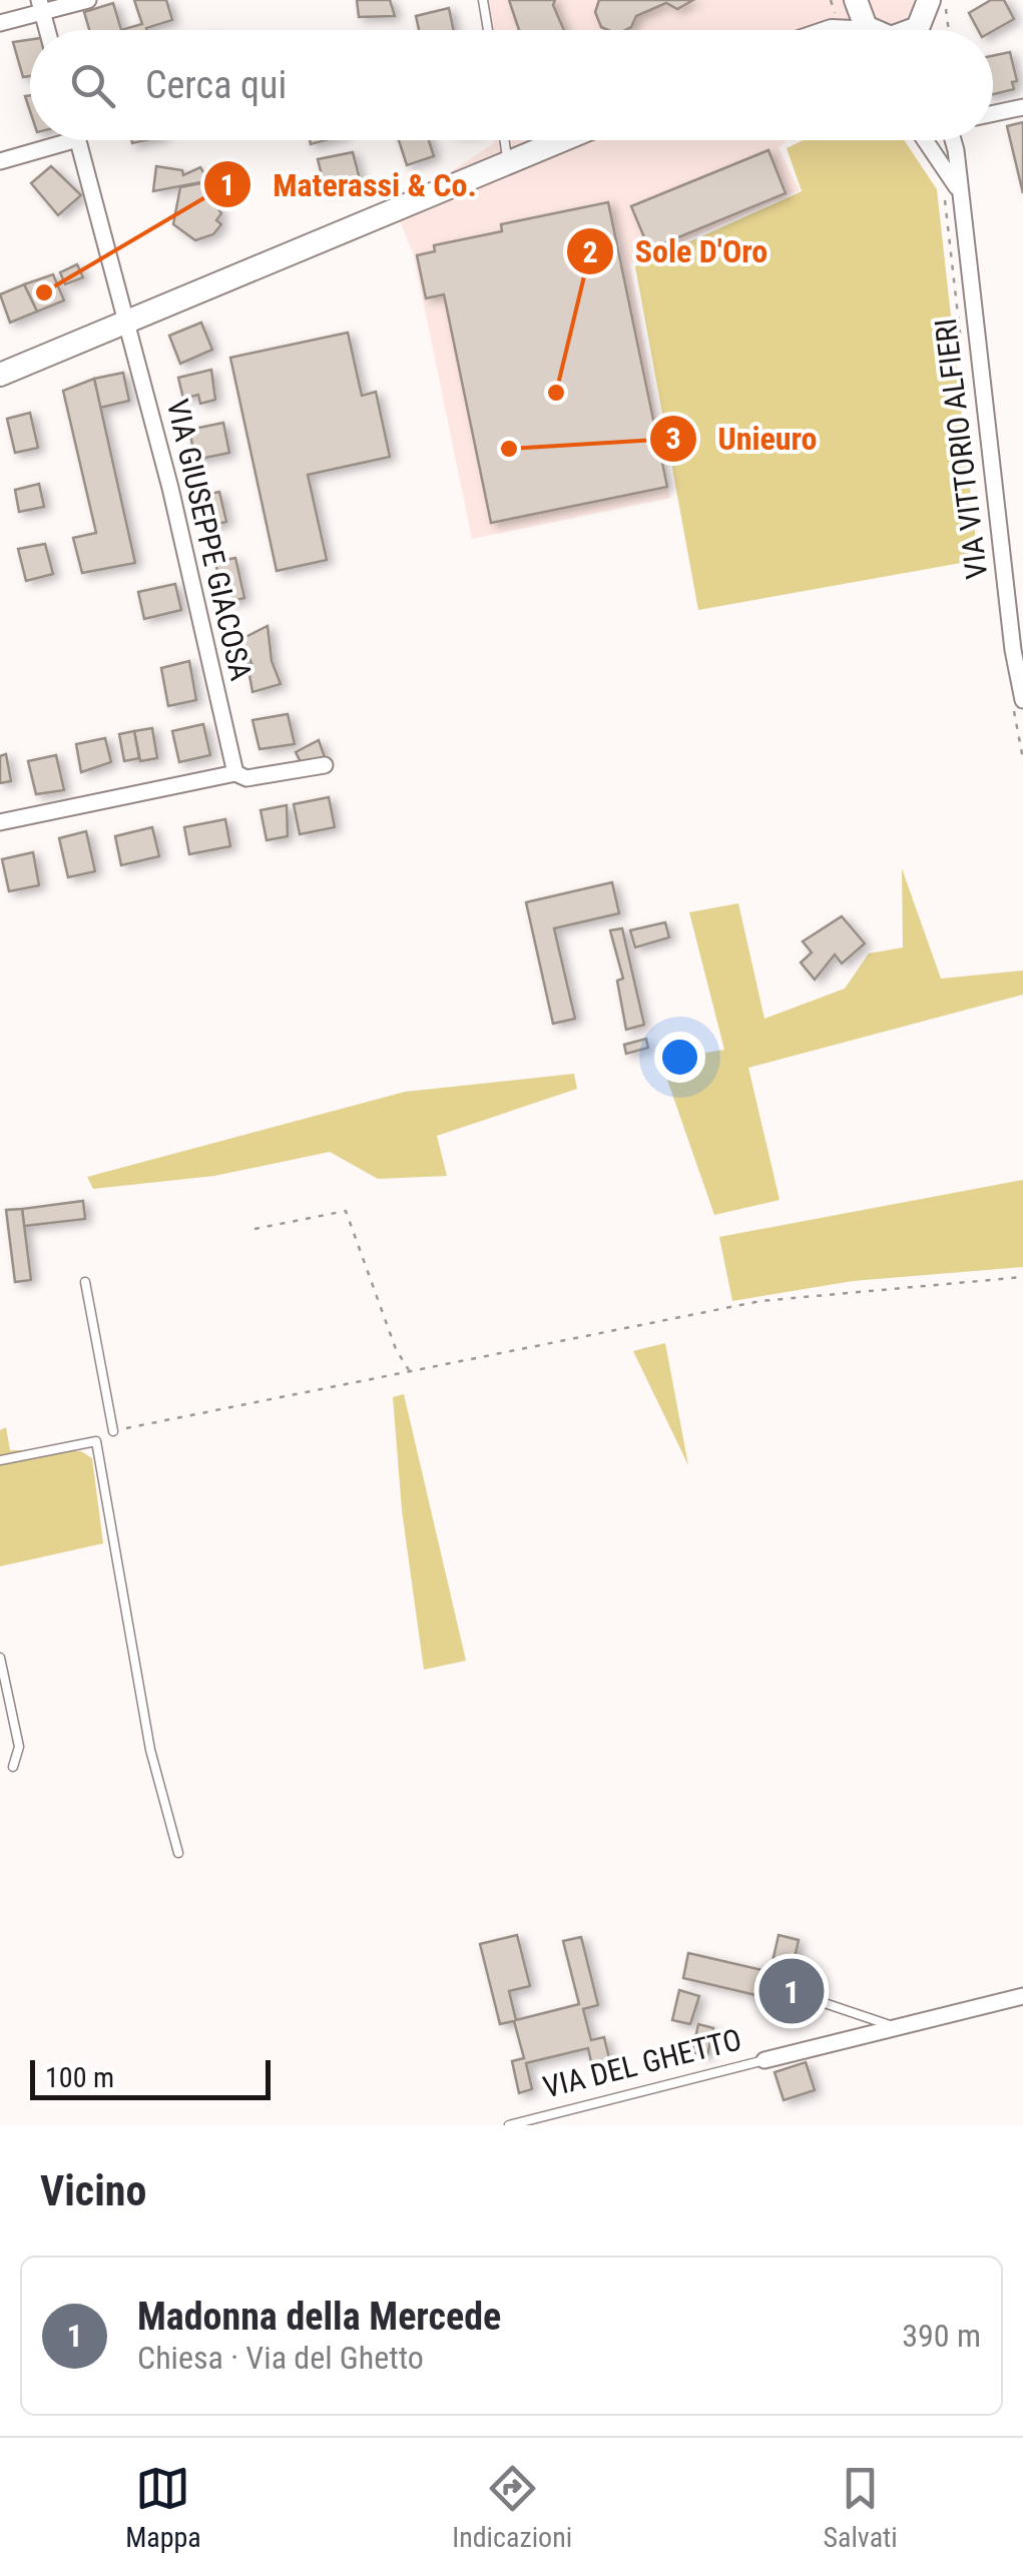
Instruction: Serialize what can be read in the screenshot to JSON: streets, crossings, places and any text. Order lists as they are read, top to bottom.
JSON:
{
  "streets": {
    "street": ["VIA VITTORIO ALFIERI", "VIA GIUSEPPE GIACOSA", "VIA DEL GHETTO"]
  },
  "places": ["Materassi & Co.", "Sole D'Oro", "Unieuro"],
  "scale_bar": "100 m",
  "page": {
    "search": "Cerca qui",
    "pins": "1",
    "scale": "100 m",
    "heading": "Vicino",
    "list": [
      {
        "mark": "1",
        "name": "Madonna della Mercede",
        "note": "Chiesa · Via del Ghetto",
        "value": "390 m"
      }
    ],
    "nav": ["Mappa", "Indicazioni", "Salvati"]
  }
}
